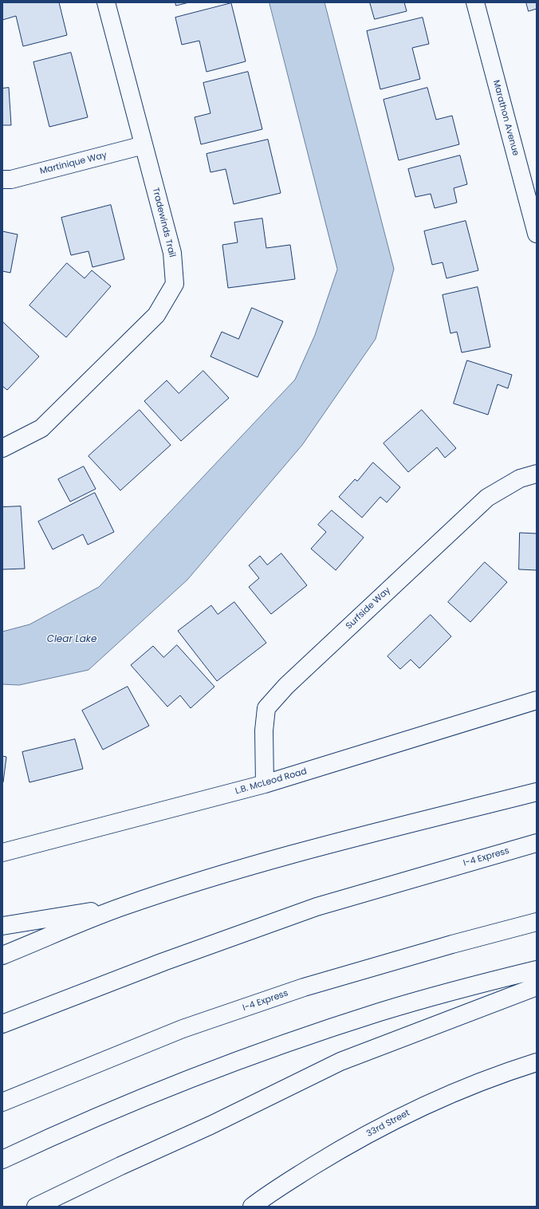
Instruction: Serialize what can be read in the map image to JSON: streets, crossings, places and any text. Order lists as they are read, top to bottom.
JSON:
{
  "streets": {
    "main road": [
      "Marathon Avenue",
      "Martinique Way",
      "Tradewinds Trail",
      "Surfside Way",
      "L.B. McLeod Road",
      "I-4 Express",
      "33rd Street"
    ]
  },
  "crossings": [
    ["Martinique Way", "Tradewinds Trail"],
    ["Surfside Way", "L.B. McLeod Road"]
  ],
  "water": ["Clear Lake"]
}
